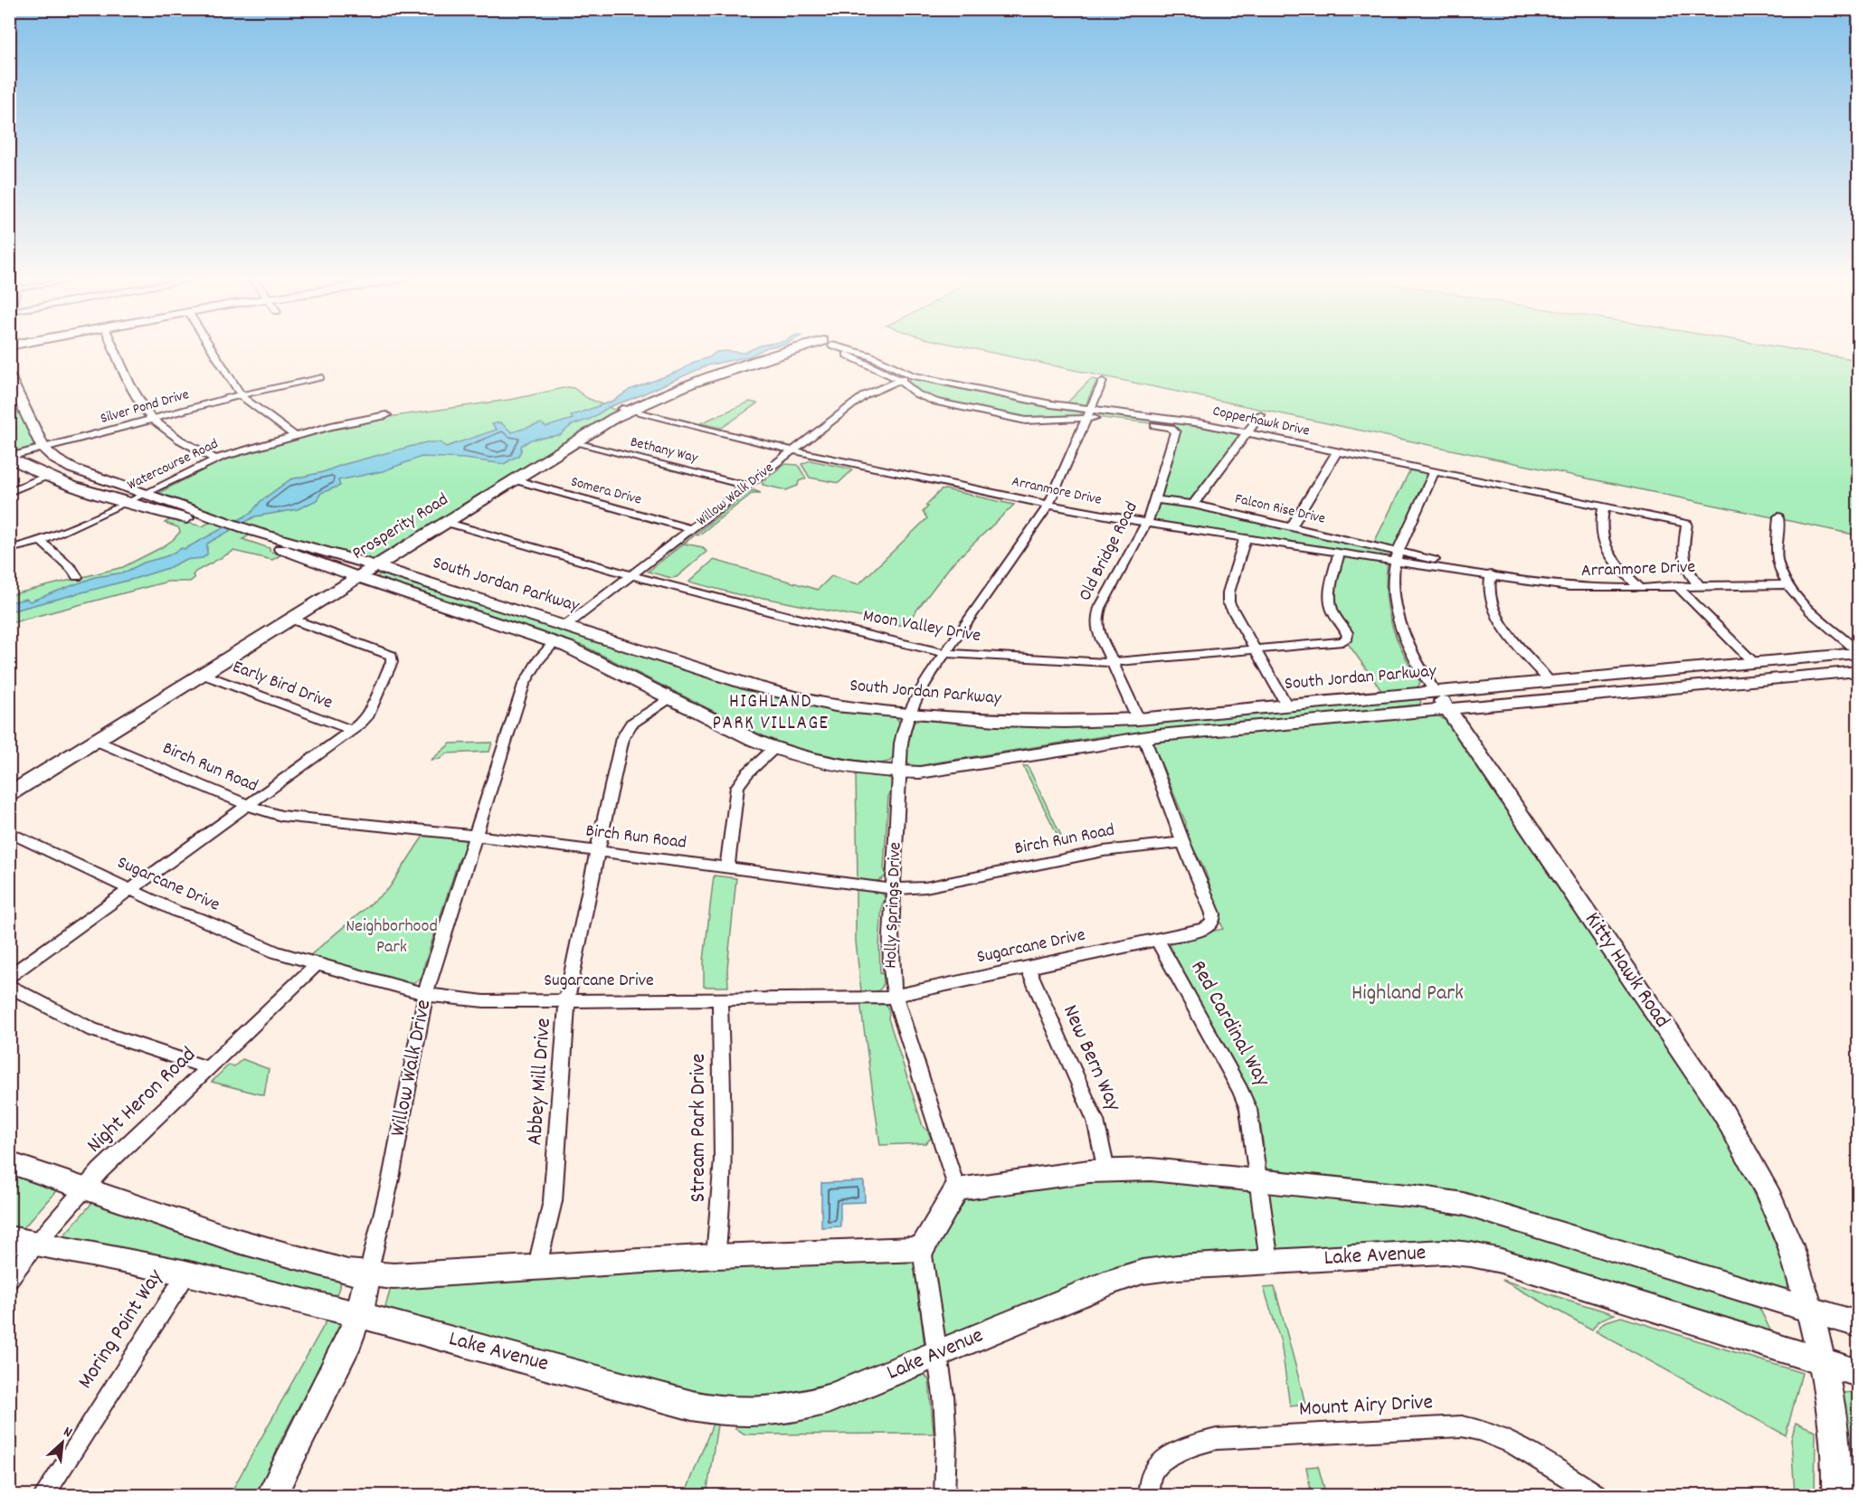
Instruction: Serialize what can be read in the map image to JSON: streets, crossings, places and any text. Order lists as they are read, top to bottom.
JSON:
{
  "streets": {
    "street": [
      "Silver Pond Drive",
      "Copperhawk Drive",
      "Bethany Way",
      "Watercourse Road",
      "Somera Drive",
      "Arranmore Drive",
      "Willow Walk Drive",
      "Falcon Rise Drive",
      "Prosperity Road",
      "Old Bridge Road",
      "South Jordan Parkway",
      "Moon Valley Drive",
      "Early Bird Drive",
      "Birch Run Road",
      "Sugarcane Drive",
      "Holly Springs Drive",
      "Kitty Hawk Road",
      "Red Cardinal Way",
      "New Bern Way",
      "Abbey Mill Drive",
      "Night Heron Road",
      "Stream Park Drive",
      "Lake Avenue",
      "Moring Point Way",
      "Mount Airy Drive"
    ]
  },
  "crossings": [
    ["Silver Pond Drive", "South Jordan Parkway"],
    ["Copperhawk Drive", "Arranmore Drive"],
    ["Copperhawk Drive", "Willow Walk Drive"],
    ["Copperhawk Drive", "Old Bridge Road"],
    ["Copperhawk Drive", "Holly Springs Drive"],
    ["Copperhawk Drive", "Kitty Hawk Road"],
    ["Bethany Way", "Willow Walk Drive"],
    ["Bethany Way", "Prosperity Road"],
    ["Watercourse Road", "South Jordan Parkway"],
    ["Somera Drive", "Willow Walk Drive"],
    ["Somera Drive", "Prosperity Road"],
    ["Arranmore Drive", "Willow Walk Drive"],
    ["Arranmore Drive", "Falcon Rise Drive"],
    ["Arranmore Drive", "Prosperity Road"],
    ["Arranmore Drive", "Old Bridge Road"],
    ["Arranmore Drive", "Moon Valley Drive"],
    ["Arranmore Drive", "Holly Springs Drive"],
    ["Arranmore Drive", "Kitty Hawk Road"],
    ["Willow Walk Drive", "South Jordan Parkway"],
    ["Willow Walk Drive", "Moon Valley Drive"],
    ["Willow Walk Drive", "Birch Run Road"],
    ["Willow Walk Drive", "Sugarcane Drive"],
    ["Willow Walk Drive", "Lake Avenue"],
    ["Falcon Rise Drive", "Old Bridge Road"],
    ["Falcon Rise Drive", "Kitty Hawk Road"],
    ["Prosperity Road", "South Jordan Parkway"],
    ["Prosperity Road", "Moon Valley Drive"],
    ["Prosperity Road", "Early Bird Drive"],
    ["Prosperity Road", "Birch Run Road"],
    ["Old Bridge Road", "South Jordan Parkway"],
    ["Old Bridge Road", "Moon Valley Drive"],
    ["South Jordan Parkway", "Holly Springs Drive"],
    ["South Jordan Parkway", "Kitty Hawk Road"],
    ["South Jordan Parkway", "Abbey Mill Drive"],
    ["Moon Valley Drive", "Holly Springs Drive"],
    ["Birch Run Road", "Sugarcane Drive"],
    ["Birch Run Road", "Holly Springs Drive"],
    ["Birch Run Road", "Abbey Mill Drive"],
    ["Sugarcane Drive", "Holly Springs Drive"],
    ["Sugarcane Drive", "Red Cardinal Way"],
    ["Sugarcane Drive", "New Bern Way"],
    ["Sugarcane Drive", "Abbey Mill Drive"],
    ["Sugarcane Drive", "Night Heron Road"],
    ["Sugarcane Drive", "Stream Park Drive"],
    ["Kitty Hawk Road", "Lake Avenue"],
    ["Red Cardinal Way", "Lake Avenue"],
    ["Night Heron Road", "Lake Avenue"],
    ["Lake Avenue", "Moring Point Way"]
  ],
  "districts": ["HIGHLAND PARK VILLAGE"],
  "parks": ["Neighborhood Park", "Highland Park"],
  "north": "top right"
}
